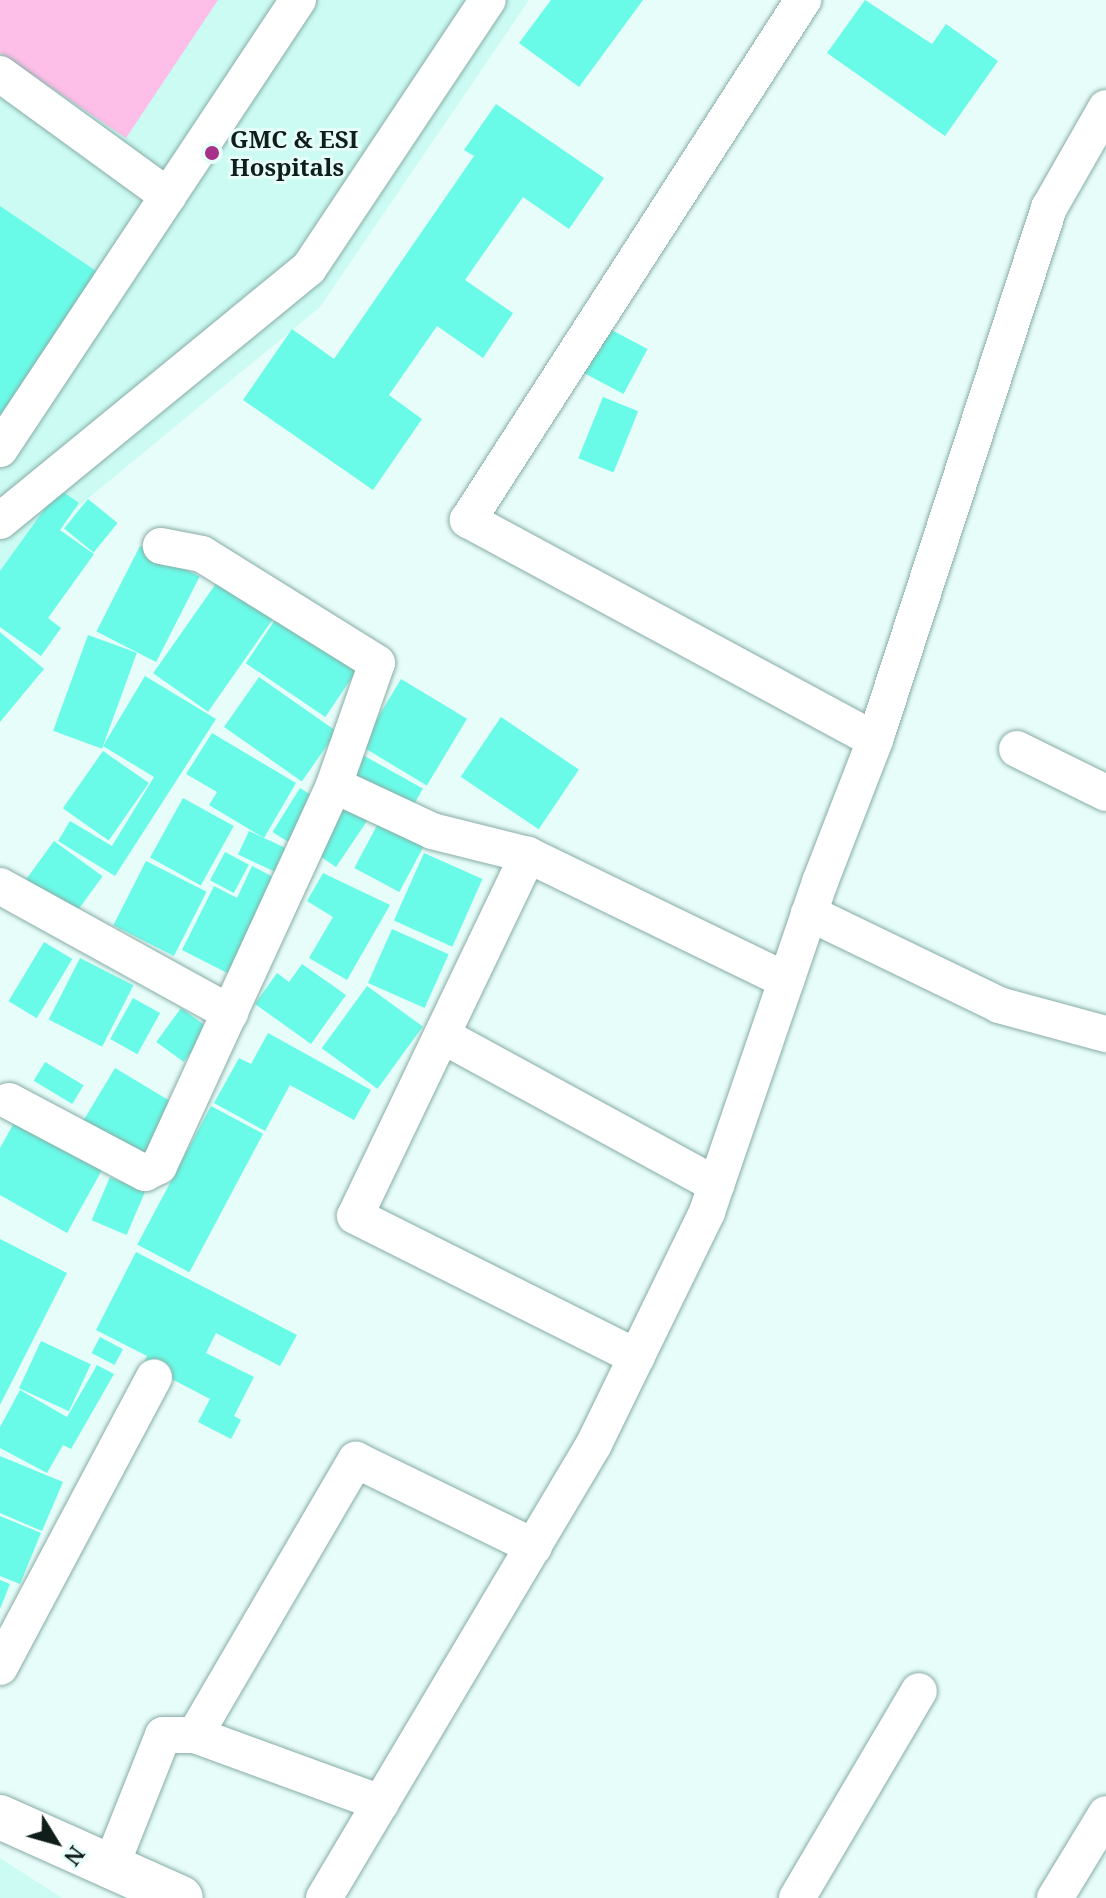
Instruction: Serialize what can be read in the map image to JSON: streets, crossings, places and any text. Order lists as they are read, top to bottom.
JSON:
{
  "places": ["GMC & ESI Hospitals"],
  "north": "bottom right"
}
